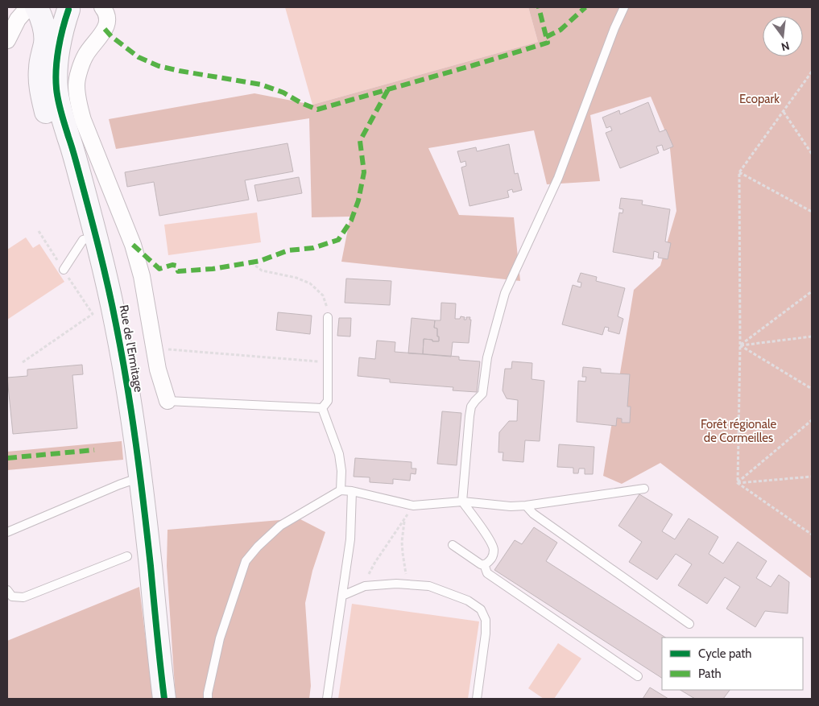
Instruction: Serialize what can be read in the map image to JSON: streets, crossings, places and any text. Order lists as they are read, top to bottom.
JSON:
{
  "streets": {
    "street": ["Rue de l'Ermitage"]
  },
  "parks": ["Ecopark", "Forêt régionale de Cormeilles"],
  "legend": ["Cycle path", "Path"],
  "north": "bottom"
}
